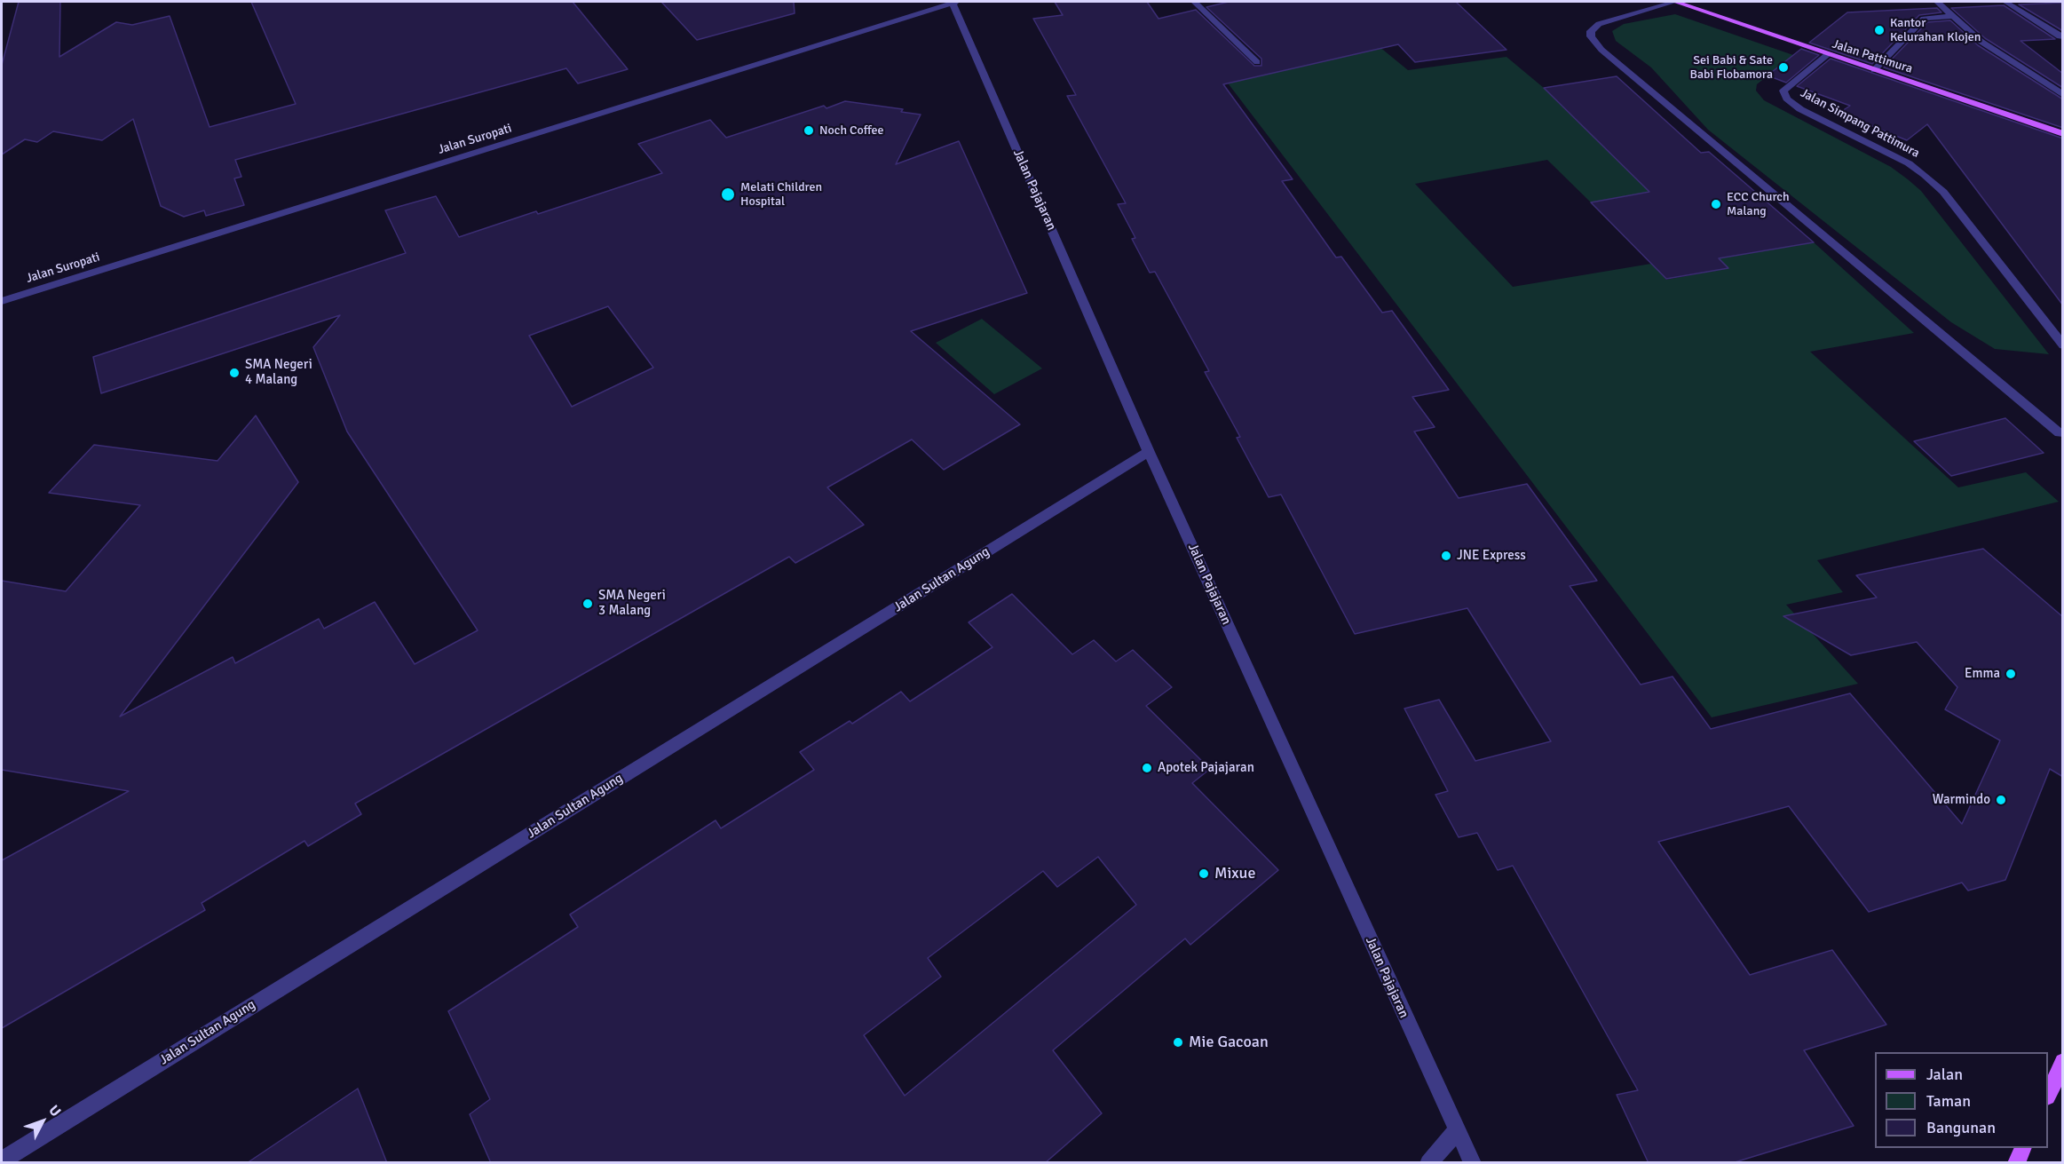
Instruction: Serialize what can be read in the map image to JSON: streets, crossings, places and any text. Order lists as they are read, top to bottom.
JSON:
{
  "streets": {
    "main road": ["Jalan Pattimura"],
    "street": [
      "Jalan Simpang Pattimura",
      "Jalan Suropati",
      "Jalan Pajajaran",
      "Jalan Sultan Agung"
    ]
  },
  "crossings": [
    ["Jalan Pattimura", "Jalan Simpang Pattimura"],
    ["Jalan Suropati", "Jalan Pajajaran"],
    ["Jalan Pajajaran", "Jalan Sultan Agung"]
  ],
  "places": [
    "Kantor Kelurahan Klojen",
    "Sei Babi & Sate Babi Flobamora",
    "Noch Coffee",
    "Melati Children Hospital",
    "ECC Church Malang",
    "SMA Negeri 4 Malang",
    "JNE Express",
    "SMA Negeri 3 Malang",
    "Emma",
    "Apotek Pajajaran",
    "Warmindo",
    "Mixue",
    "Mie Gacoan"
  ],
  "legend": ["Jalan", "Taman", "Bangunan"],
  "north": "top right"
}
